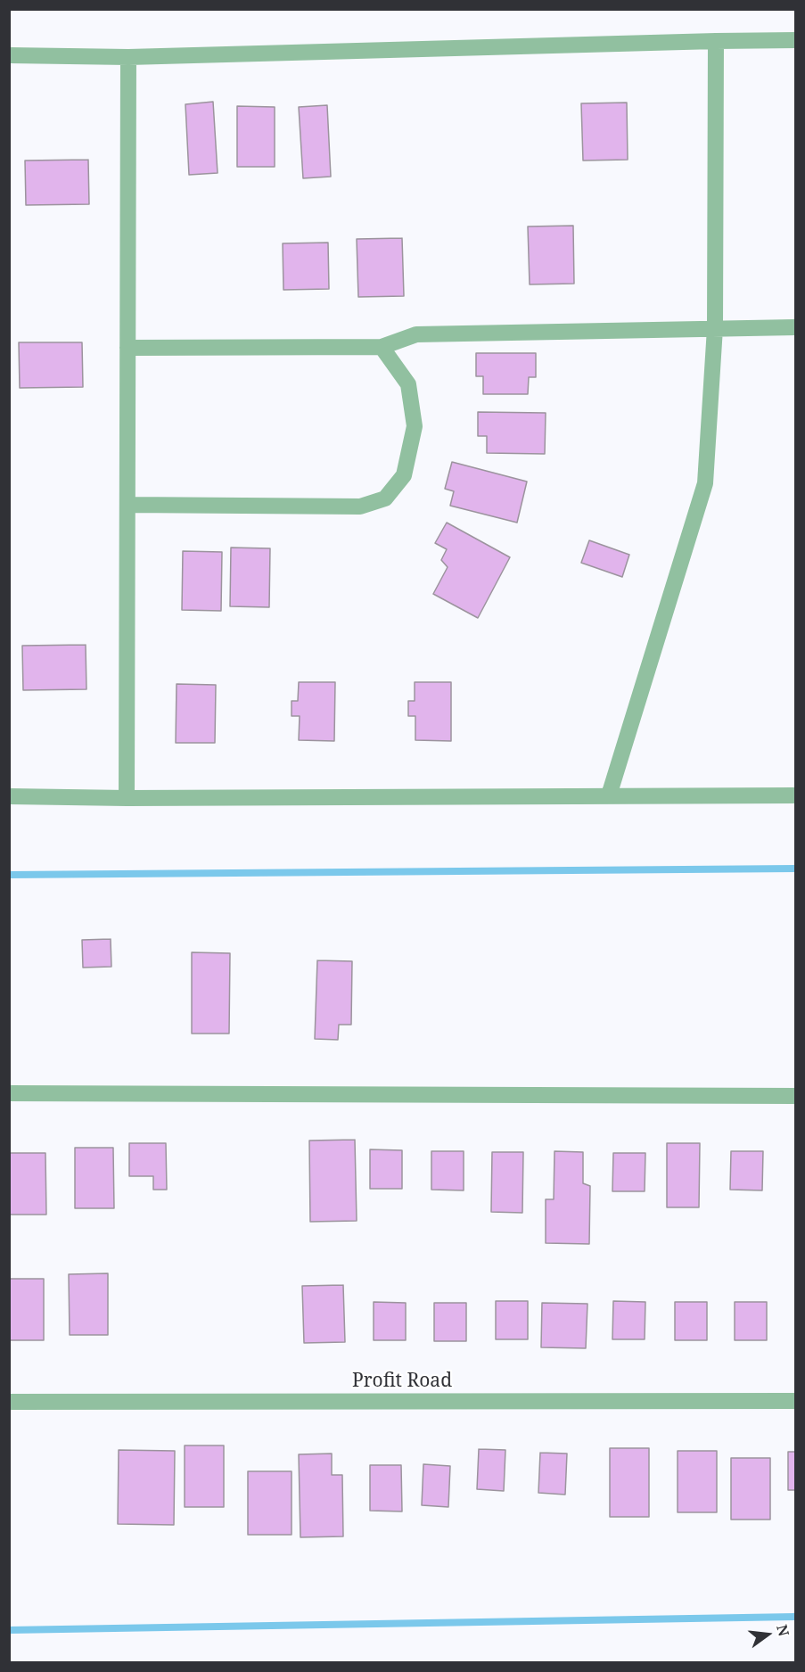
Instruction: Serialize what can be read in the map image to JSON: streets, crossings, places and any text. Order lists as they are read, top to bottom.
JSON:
{
  "streets": {
    "street": ["Profit Road"]
  },
  "north": "right"
}
